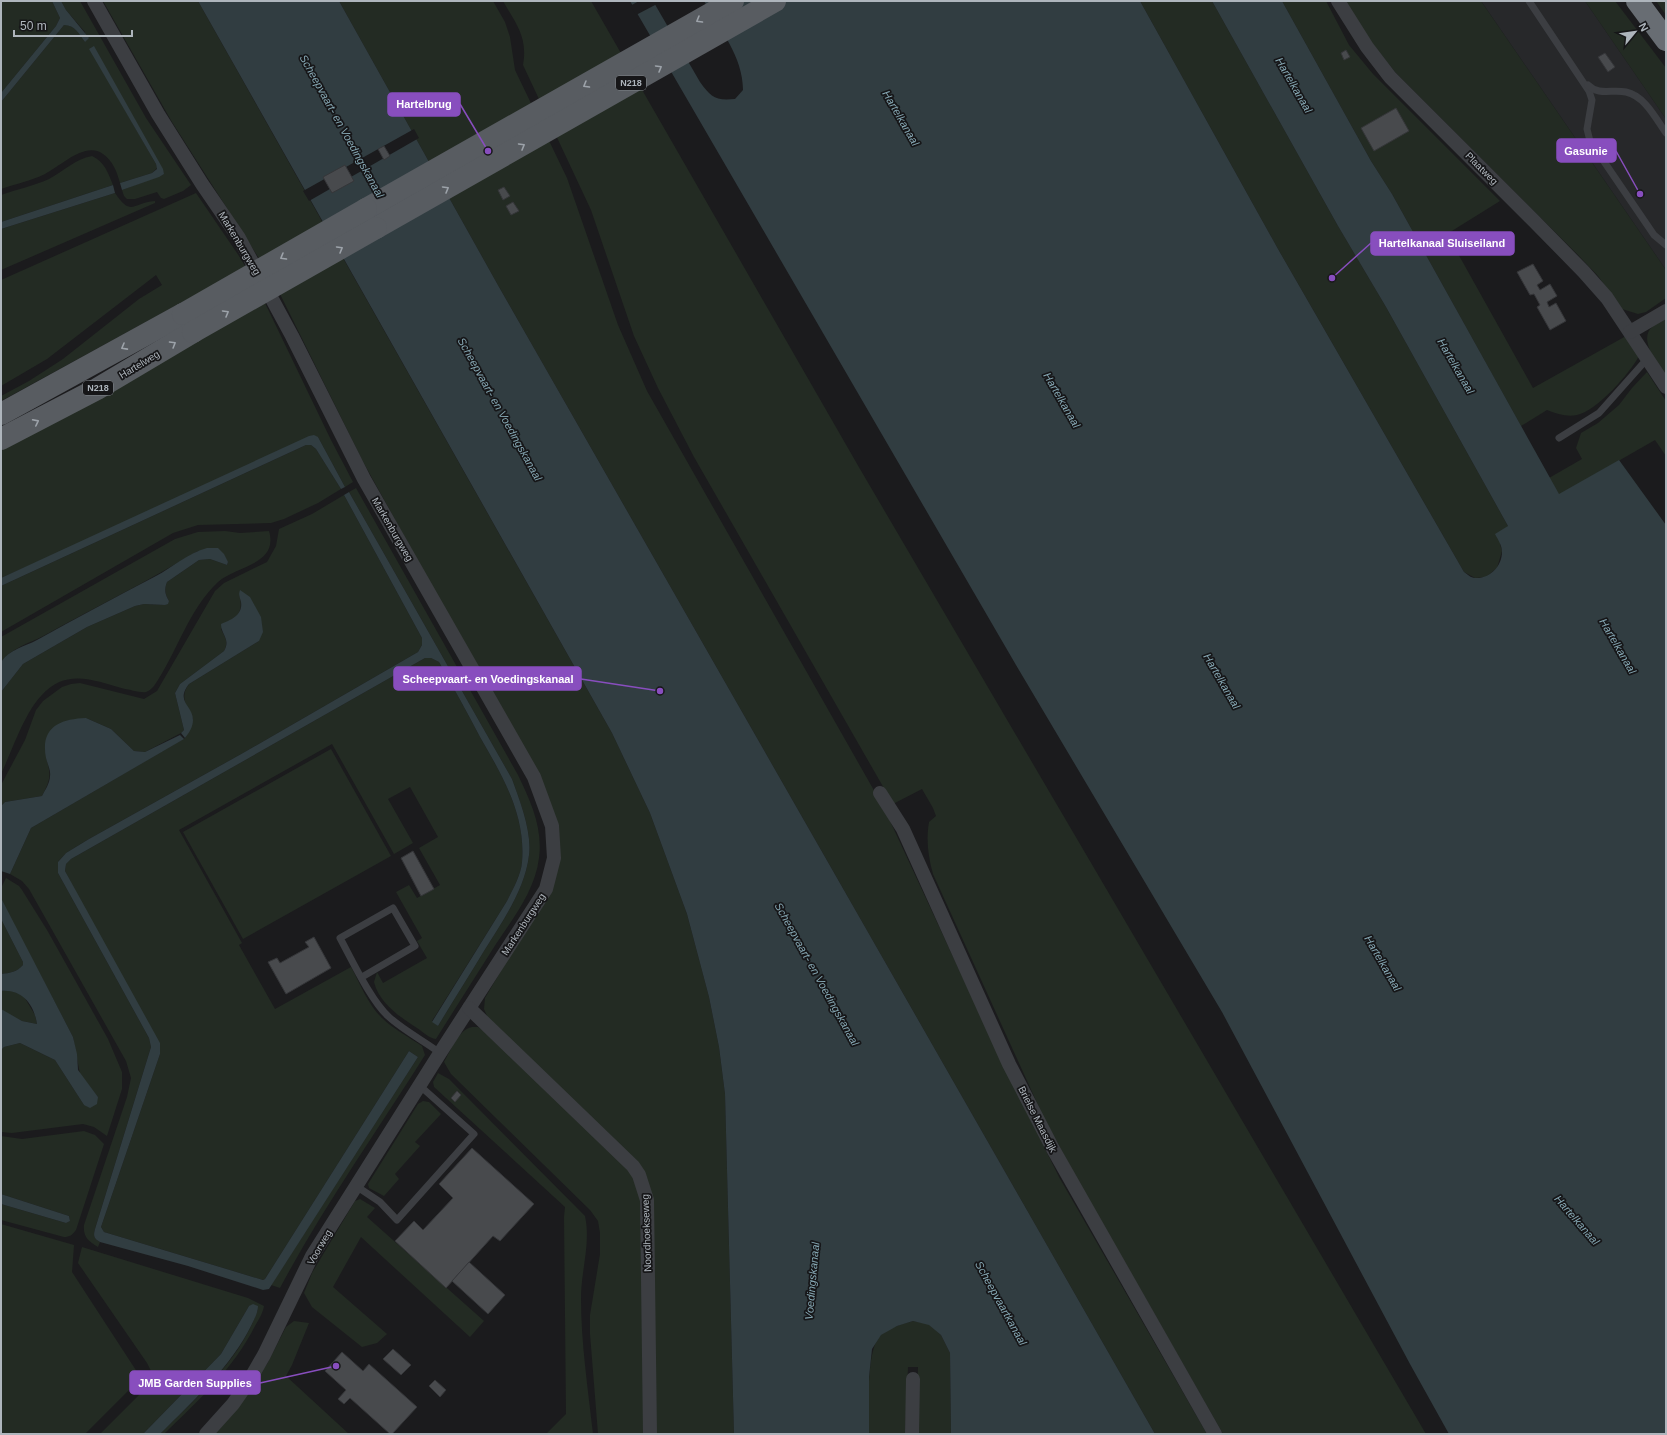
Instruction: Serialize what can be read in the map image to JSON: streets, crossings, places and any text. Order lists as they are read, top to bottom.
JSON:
{
  "streets": {
    "main road": ["N218", "Hartelweg"],
    "street": [
      "Plaatweg",
      "Markenburgweg",
      "Brielse Maasdijk",
      "Noordhoekseweg",
      "Voorweg"
    ]
  },
  "crossings": [
    ["N218", "Hartelweg"],
    ["Markenburgweg", "Noordhoekseweg"],
    ["Markenburgweg", "Voorweg"]
  ],
  "water": [
    "Hartelkanaal",
    "Scheepvaart- en Voedingskanaal",
    "Voedingskanaal",
    "Scheepvaartkanaal"
  ],
  "places": [
    "Hartelbrug",
    "Gasunie",
    "Hartelkanaal Sluiseiland",
    "Scheepvaart- en Voedingskanaal",
    "JMB Garden Supplies"
  ],
  "scale_bar": "50 m",
  "north": "top right"
}
